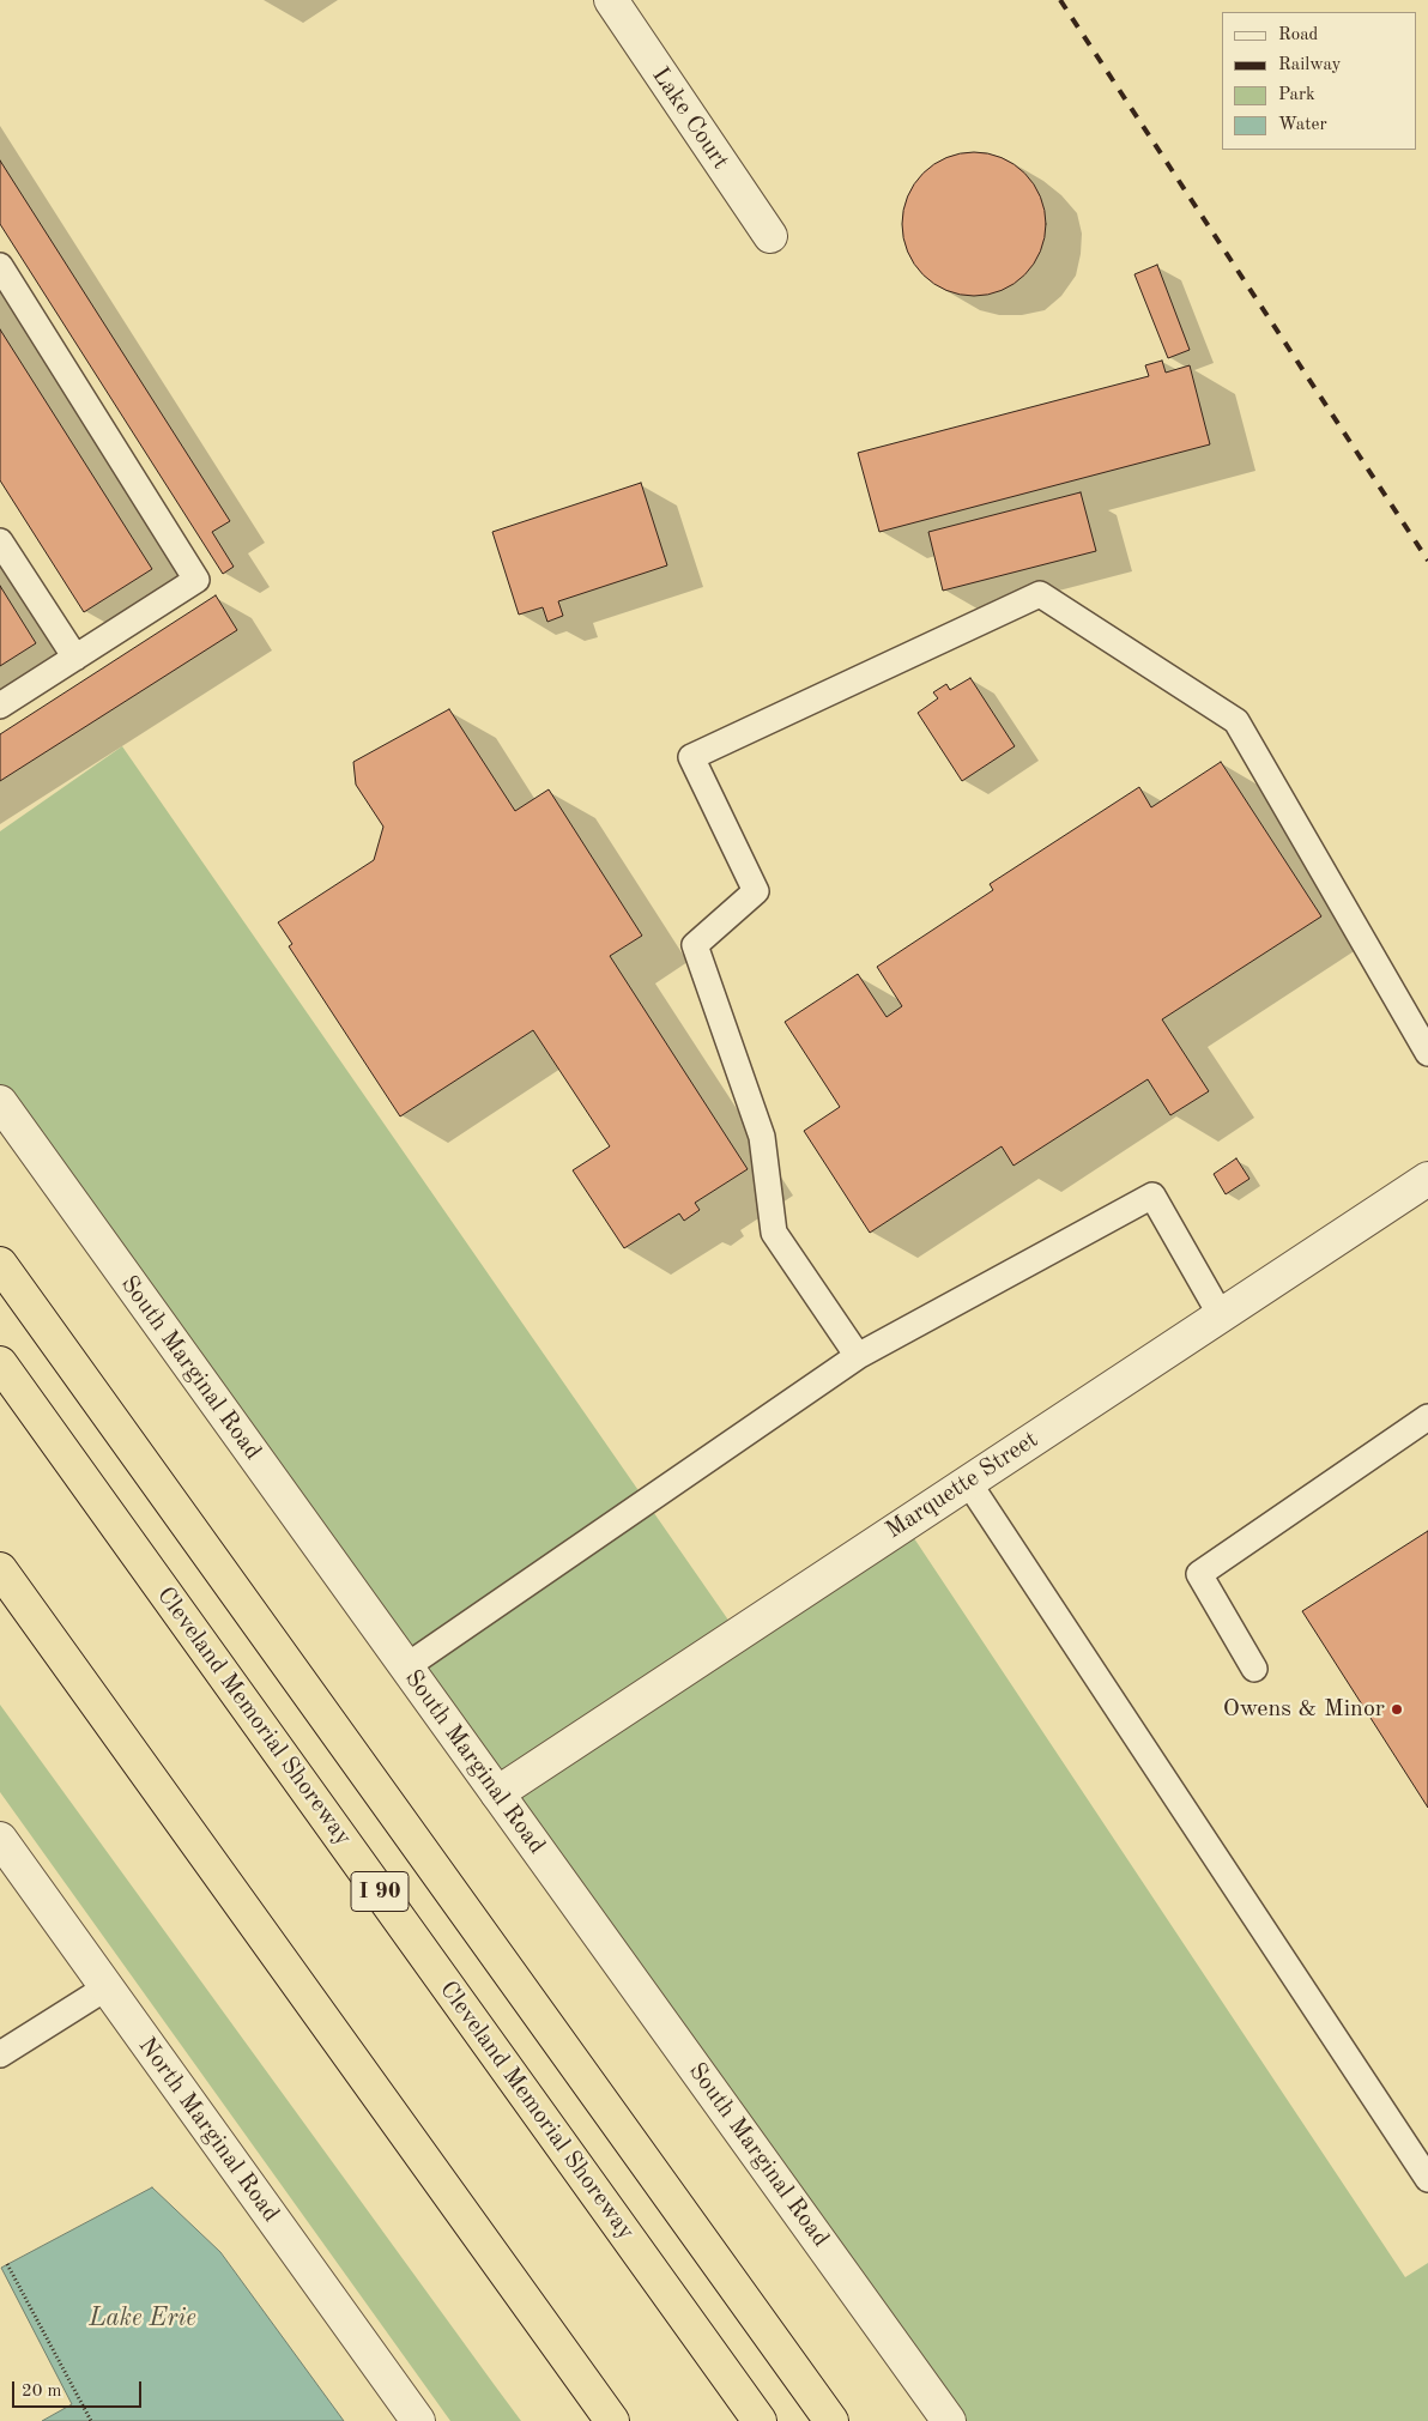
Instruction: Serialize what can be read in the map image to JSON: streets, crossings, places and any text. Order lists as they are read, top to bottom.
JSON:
{
  "streets": {
    "highway": ["Cleveland Memorial Shoreway", "I 90"],
    "street": [
      "Lake Court",
      "South Marginal Road",
      "Marquette Street",
      "North Marginal Road"
    ]
  },
  "crossings": [
    ["South Marginal Road", "Marquette Street"]
  ],
  "water": ["Lake Erie"],
  "places": ["Owens & Minor"],
  "legend": [
    "Road",
    "Railway",
    "Park",
    "Water"
  ],
  "scale_bar": "20 m"
}
